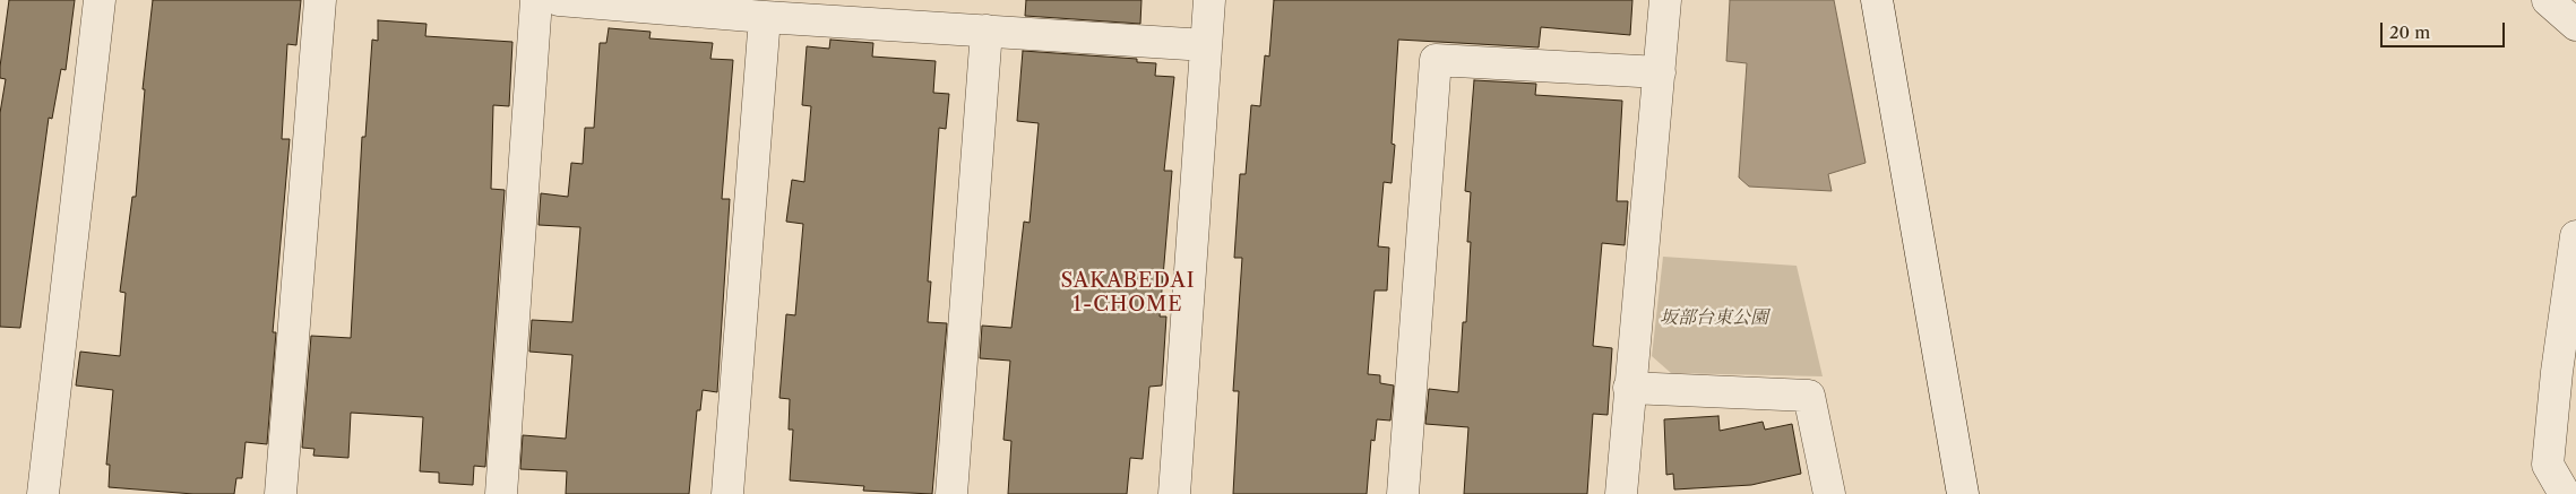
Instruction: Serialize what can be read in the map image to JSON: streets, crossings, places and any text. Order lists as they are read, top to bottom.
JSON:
{
  "districts": ["SAKABEDAI 1-CHOME"],
  "parks": ["坂部台東公園"],
  "scale_bar": "20 m"
}
